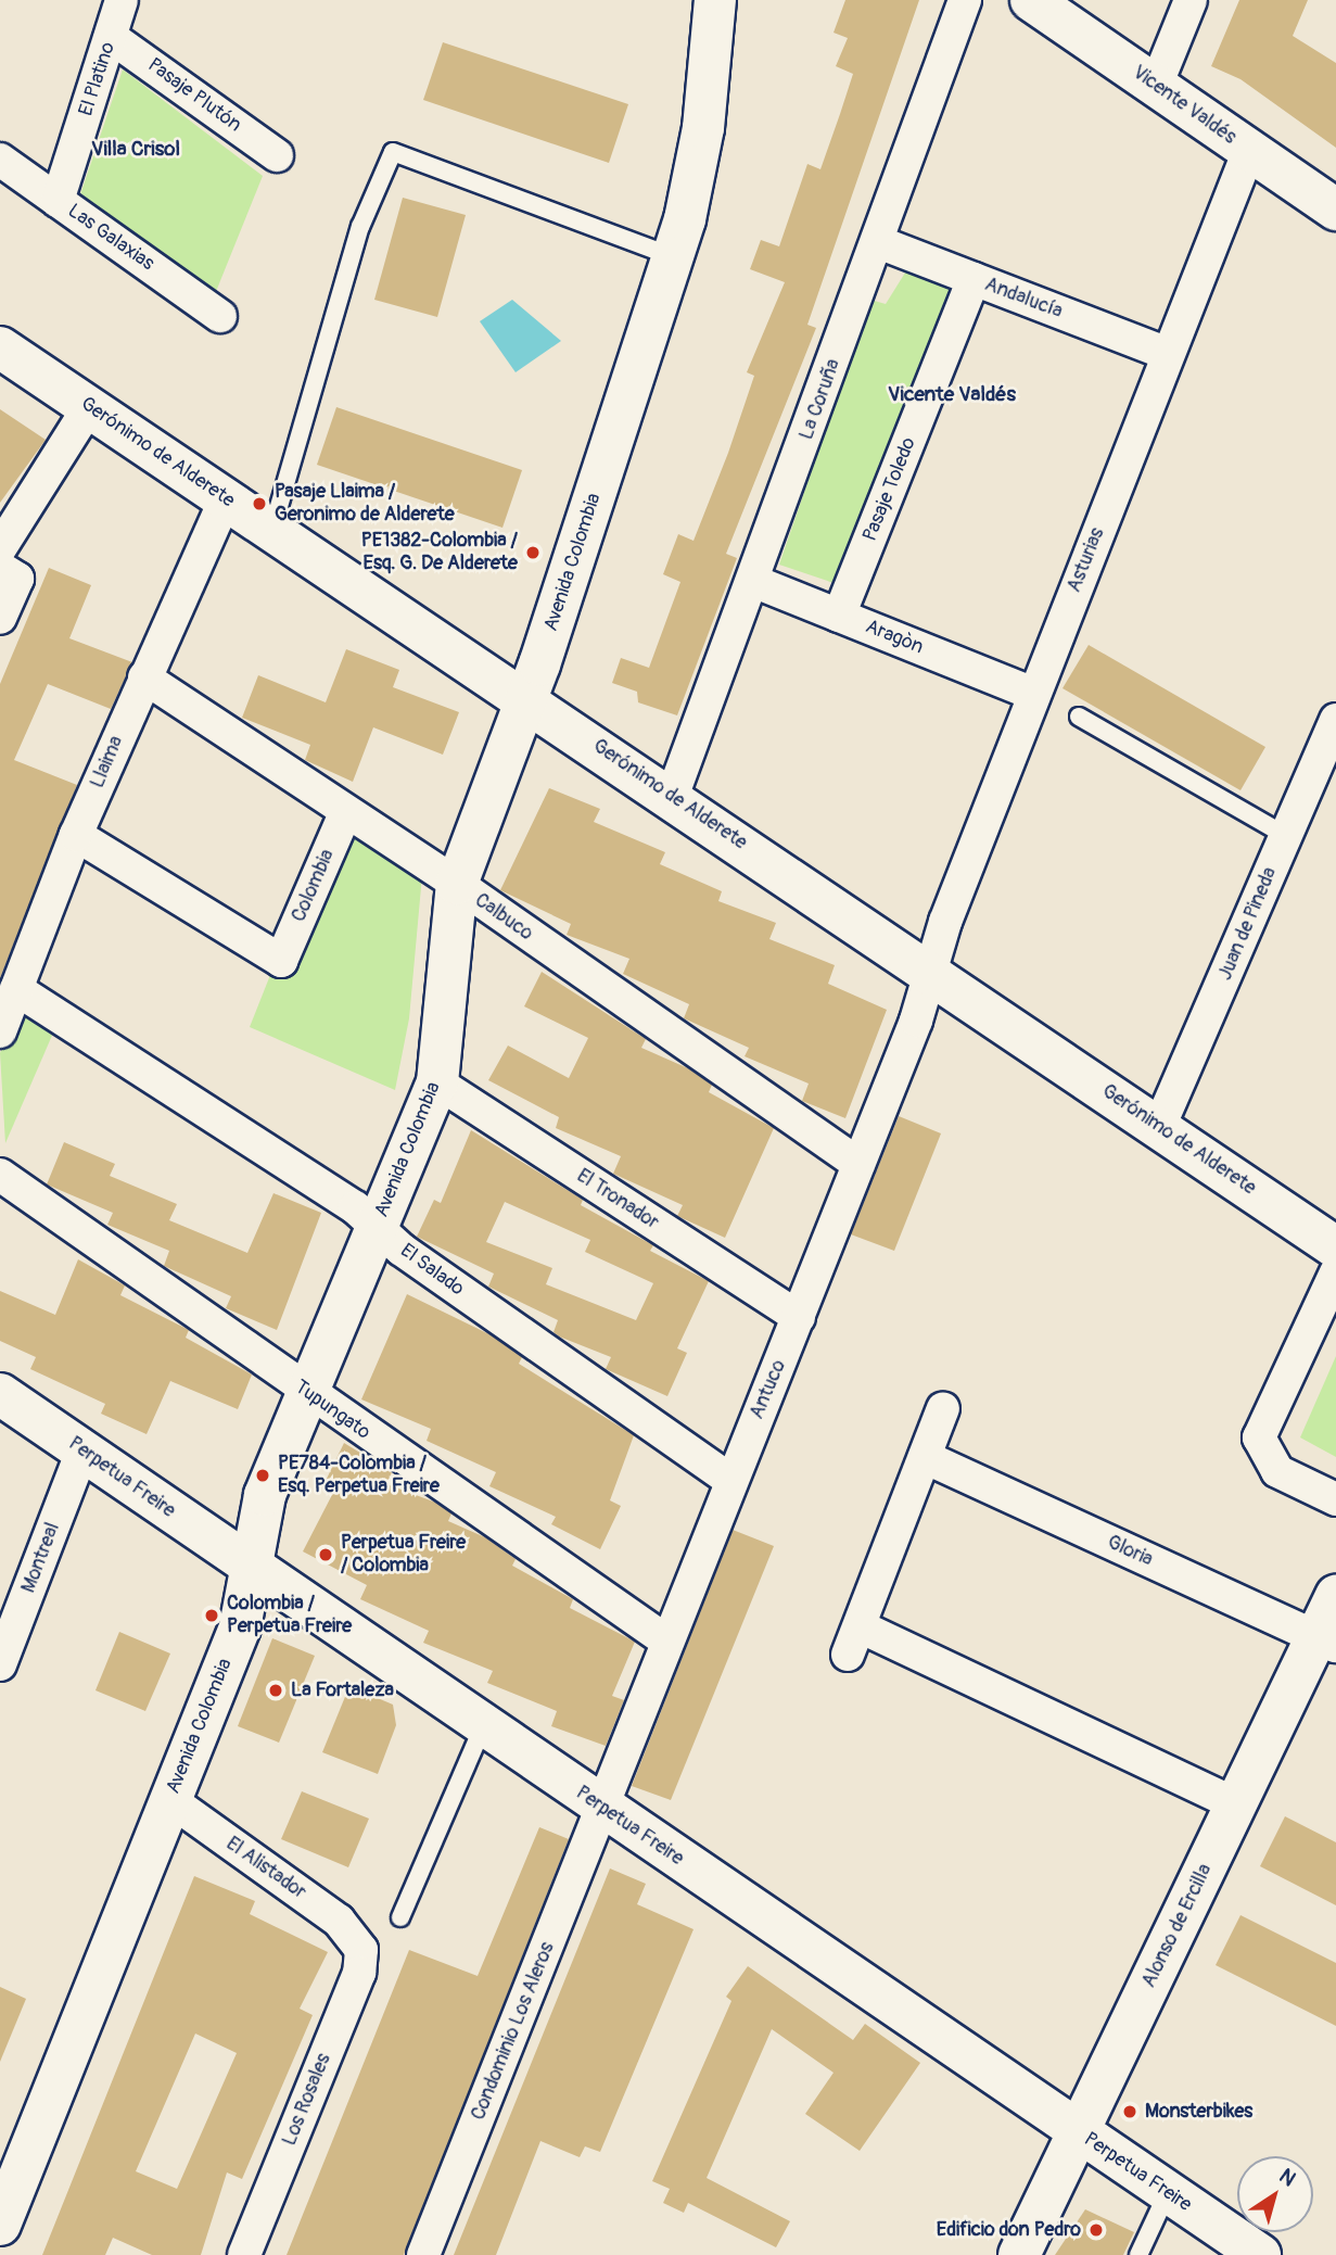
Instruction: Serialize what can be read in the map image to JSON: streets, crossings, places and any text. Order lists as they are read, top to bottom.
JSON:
{
  "streets": {
    "street": [
      "El Platino",
      "Pasaje Plutón",
      "Vicente Valdés",
      "Las Galaxias",
      "Andalucía",
      "La Coruña",
      "Gerónimo de Alderete",
      "Pasaje Toledo",
      "Asturias",
      "Avenida Colombia",
      "Aragòn",
      "Llaima",
      "Colombia",
      "Calbuco",
      "Juan de Pineda",
      "El Tronador",
      "El Salado",
      "Antuco",
      "Tupungato",
      "Perpetua Freire",
      "Gloria",
      "Montreal",
      "El Alistador",
      "Alonso de Ercilla",
      "Condominio Los Aleros",
      "Los Rosales"
    ]
  },
  "crossings": [
    ["El Platino", "Pasaje Plutón"],
    ["El Platino", "Las Galaxias"],
    ["Vicente Valdés", "Asturias"],
    ["Andalucía", "La Coruña"],
    ["Andalucía", "Pasaje Toledo"],
    ["Andalucía", "Asturias"],
    ["La Coruña", "Gerónimo de Alderete"],
    ["La Coruña", "Aragòn"],
    ["Gerónimo de Alderete", "Asturias"],
    ["Gerónimo de Alderete", "Avenida Colombia"],
    ["Gerónimo de Alderete", "Llaima"],
    ["Gerónimo de Alderete", "Juan de Pineda"],
    ["Gerónimo de Alderete", "Antuco"],
    ["Pasaje Toledo", "Aragòn"],
    ["Asturias", "Aragòn"],
    ["Asturias", "Antuco"],
    ["Avenida Colombia", "Calbuco"],
    ["Avenida Colombia", "El Tronador"],
    ["Avenida Colombia", "El Salado"],
    ["Avenida Colombia", "Tupungato"],
    ["Avenida Colombia", "Perpetua Freire"],
    ["Avenida Colombia", "El Alistador"],
    ["Llaima", "Colombia"],
    ["Llaima", "Calbuco"],
    ["Llaima", "El Salado"],
    ["Colombia", "Calbuco"],
    ["Calbuco", "Antuco"],
    ["El Tronador", "Antuco"],
    ["El Salado", "Antuco"],
    ["Antuco", "Tupungato"],
    ["Antuco", "Perpetua Freire"],
    ["Antuco", "Condominio Los Aleros"],
    ["Perpetua Freire", "Montreal"],
    ["Perpetua Freire", "Alonso de Ercilla"],
    ["Perpetua Freire", "Condominio Los Aleros"],
    ["Gloria", "Alonso de Ercilla"],
    ["El Alistador", "Los Rosales"]
  ],
  "districts": ["Villa Crisol", "Vicente Valdés"],
  "places": [
    "Pasaje Llaima / Geronimo de Alderete",
    "PE1382-Colombia / Esq. G. De Alderete",
    "PE784-Colombia / Esq. Perpetua Freire",
    "Perpetua Freire / Colombia",
    "Colombia / Perpetua Freire",
    "La Fortaleza",
    "Monsterbikes",
    "Edificio don Pedro"
  ],
  "north": "top right"
}
